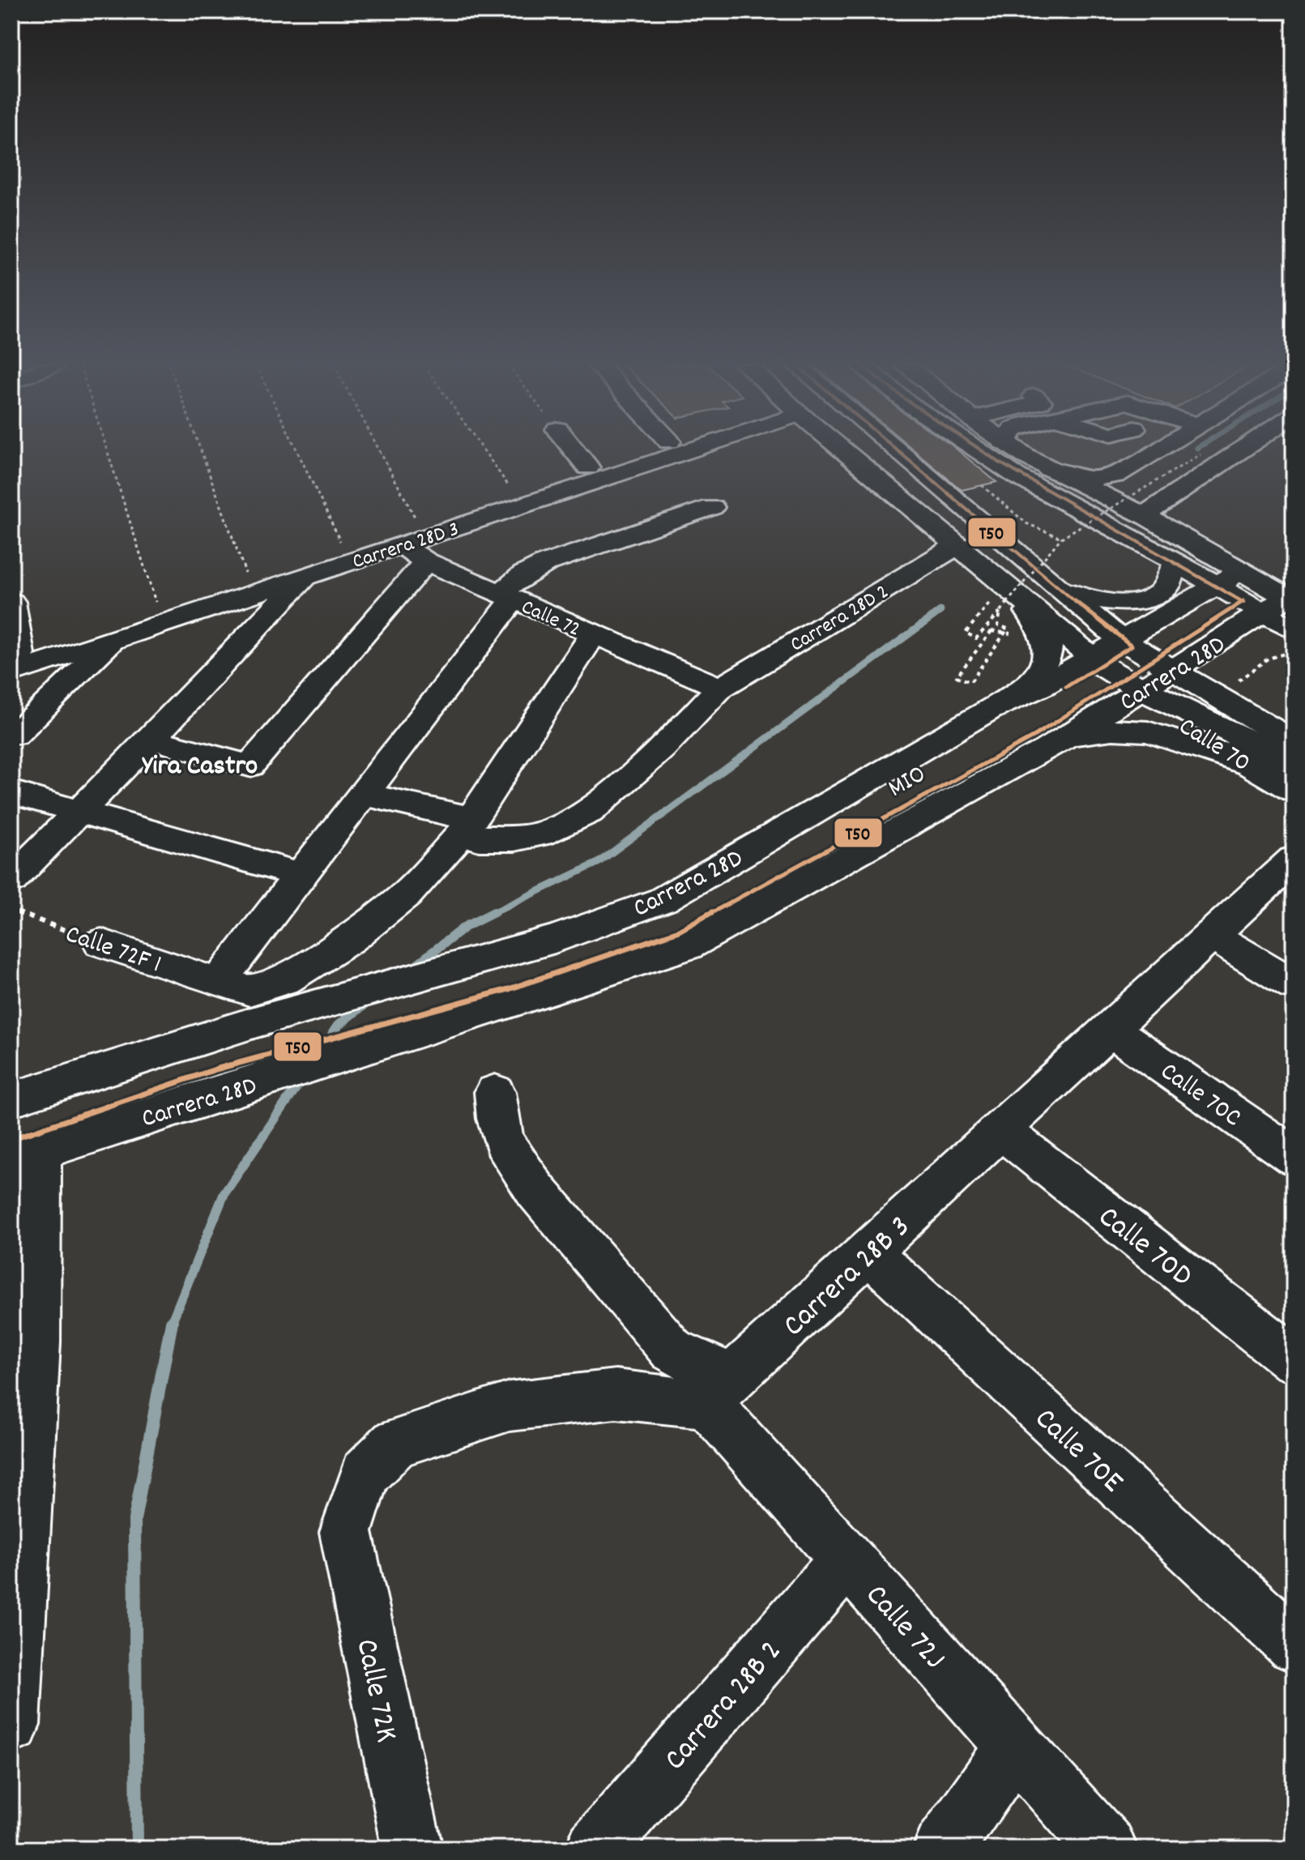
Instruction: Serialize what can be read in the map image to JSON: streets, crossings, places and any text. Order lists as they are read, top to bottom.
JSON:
{
  "streets": {
    "main road": [
      "Carrera 28D 3",
      "Calle 72",
      "Carrera 28D 2",
      "Carrera 28D",
      "Calle 70",
      "MIO",
      "Calle 72F 1",
      "Calle 70C",
      "Calle 70D",
      "Carrera 28B 3",
      "Calle 70E",
      "Calle 72J",
      "Calle 72K",
      "Carrera 28B 2"
    ]
  },
  "crossings": [
    ["Carrera 28D 3", "Calle 72"],
    ["Calle 72", "Carrera 28D 2"],
    ["Calle 72", "Calle 72F 1"],
    ["Carrera 28D 2", "Calle 72F 1"],
    ["Carrera 28D", "Calle 70"],
    ["Carrera 28D", "MIO"],
    ["Calle 70", "MIO"],
    ["Calle 70C", "Carrera 28B 3"],
    ["Calle 70D", "Carrera 28B 3"],
    ["Carrera 28B 3", "Calle 70E"],
    ["Carrera 28B 3", "Calle 72J"],
    ["Carrera 28B 3", "Calle 72K"],
    ["Calle 72J", "Calle 72K"],
    ["Calle 72J", "Carrera 28B 2"]
  ],
  "districts": ["Yira Castro"],
  "lines": ["transit line T50"]
}
